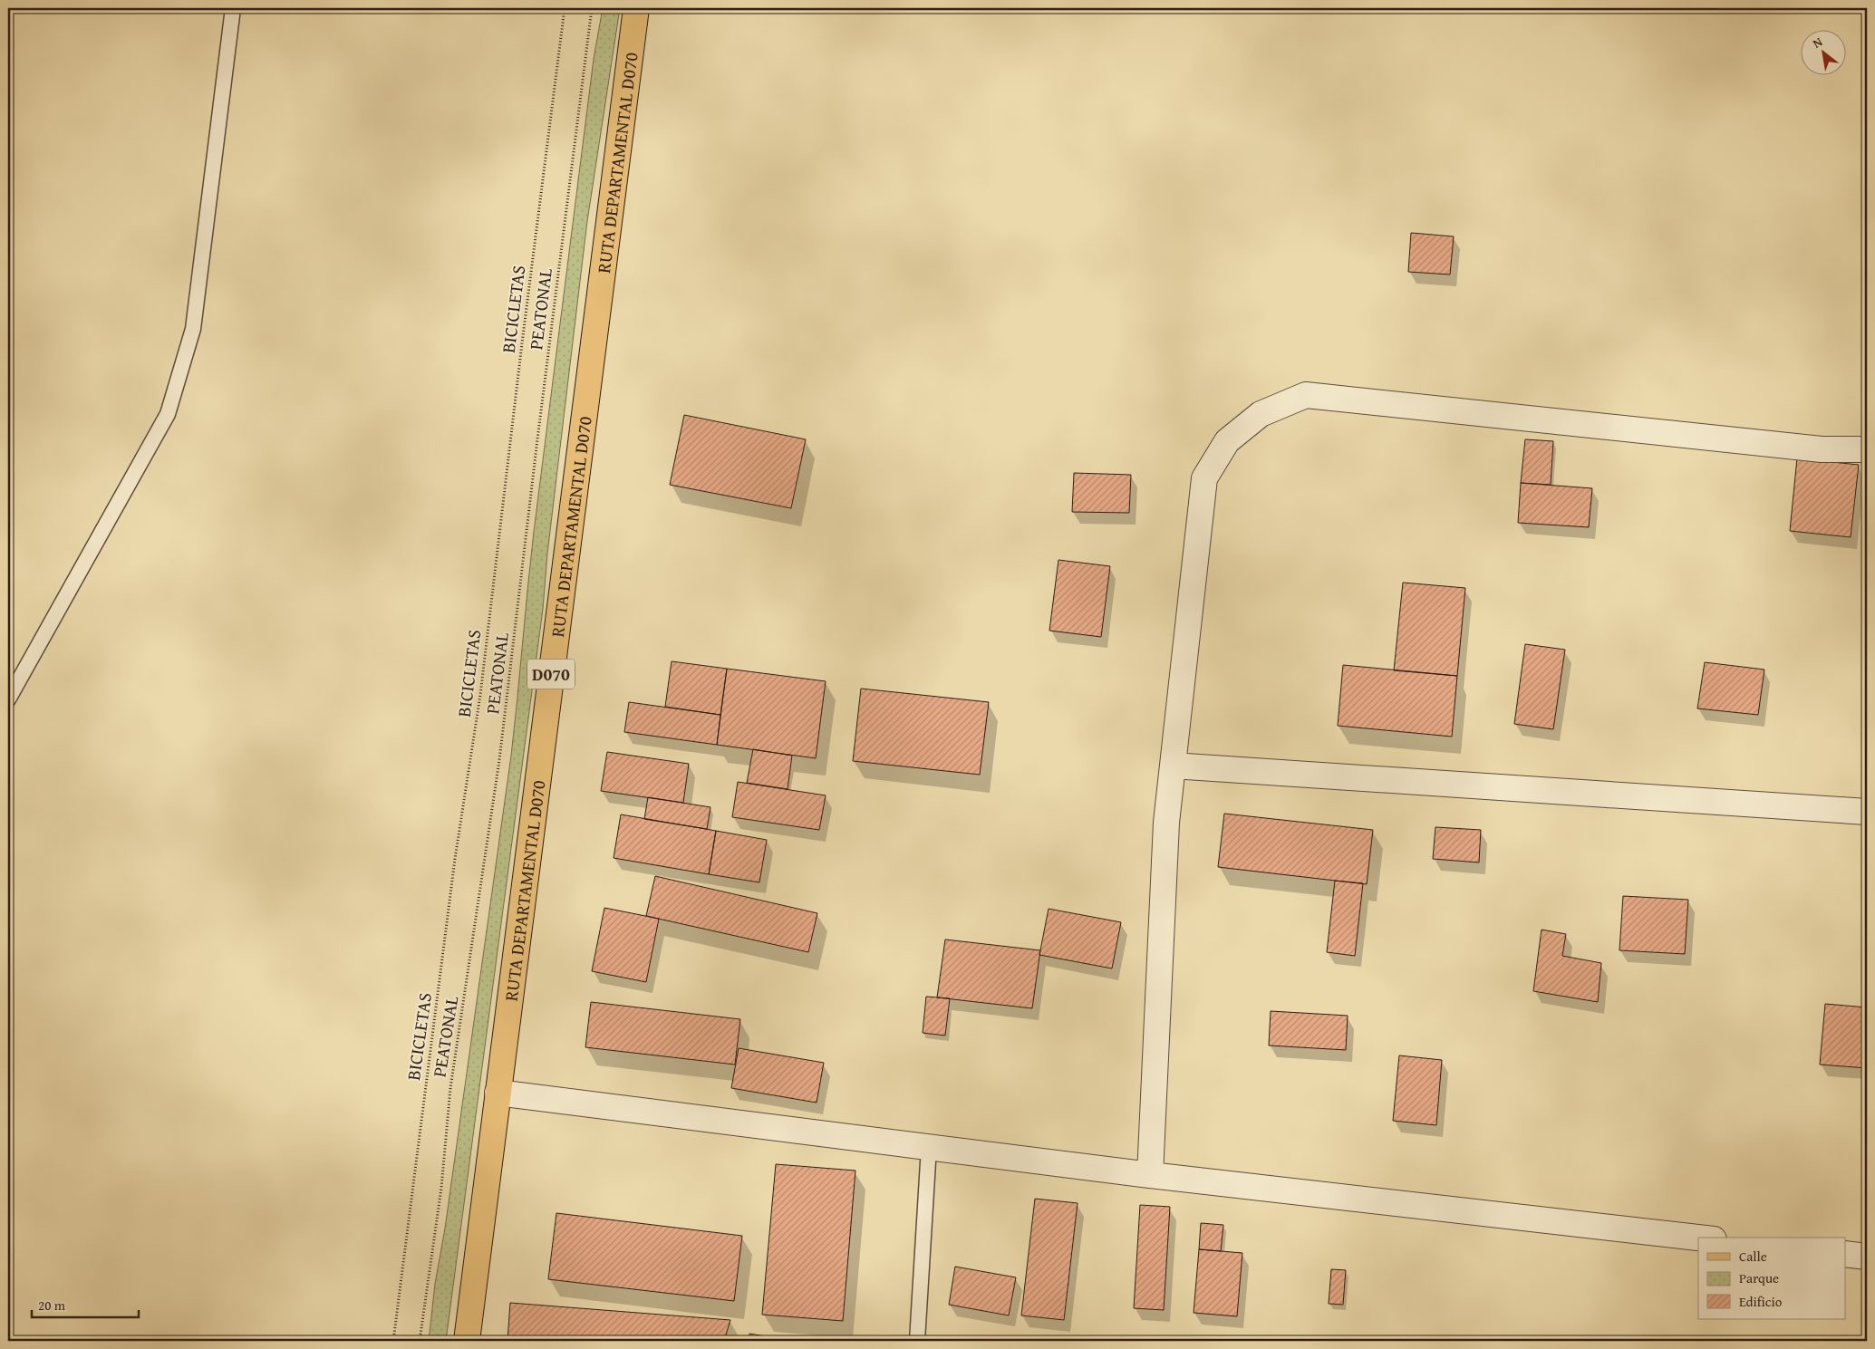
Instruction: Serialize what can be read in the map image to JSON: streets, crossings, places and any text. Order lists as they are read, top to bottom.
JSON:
{
  "streets": {
    "main road": ["RUTA DEPARTAMENTAL D070", "D070"],
    "path": ["BICICLETAS", "PEATONAL"]
  },
  "legend": ["Calle", "Parque", "Edificio"],
  "scale_bar": "20 m",
  "north": "top left"
}
